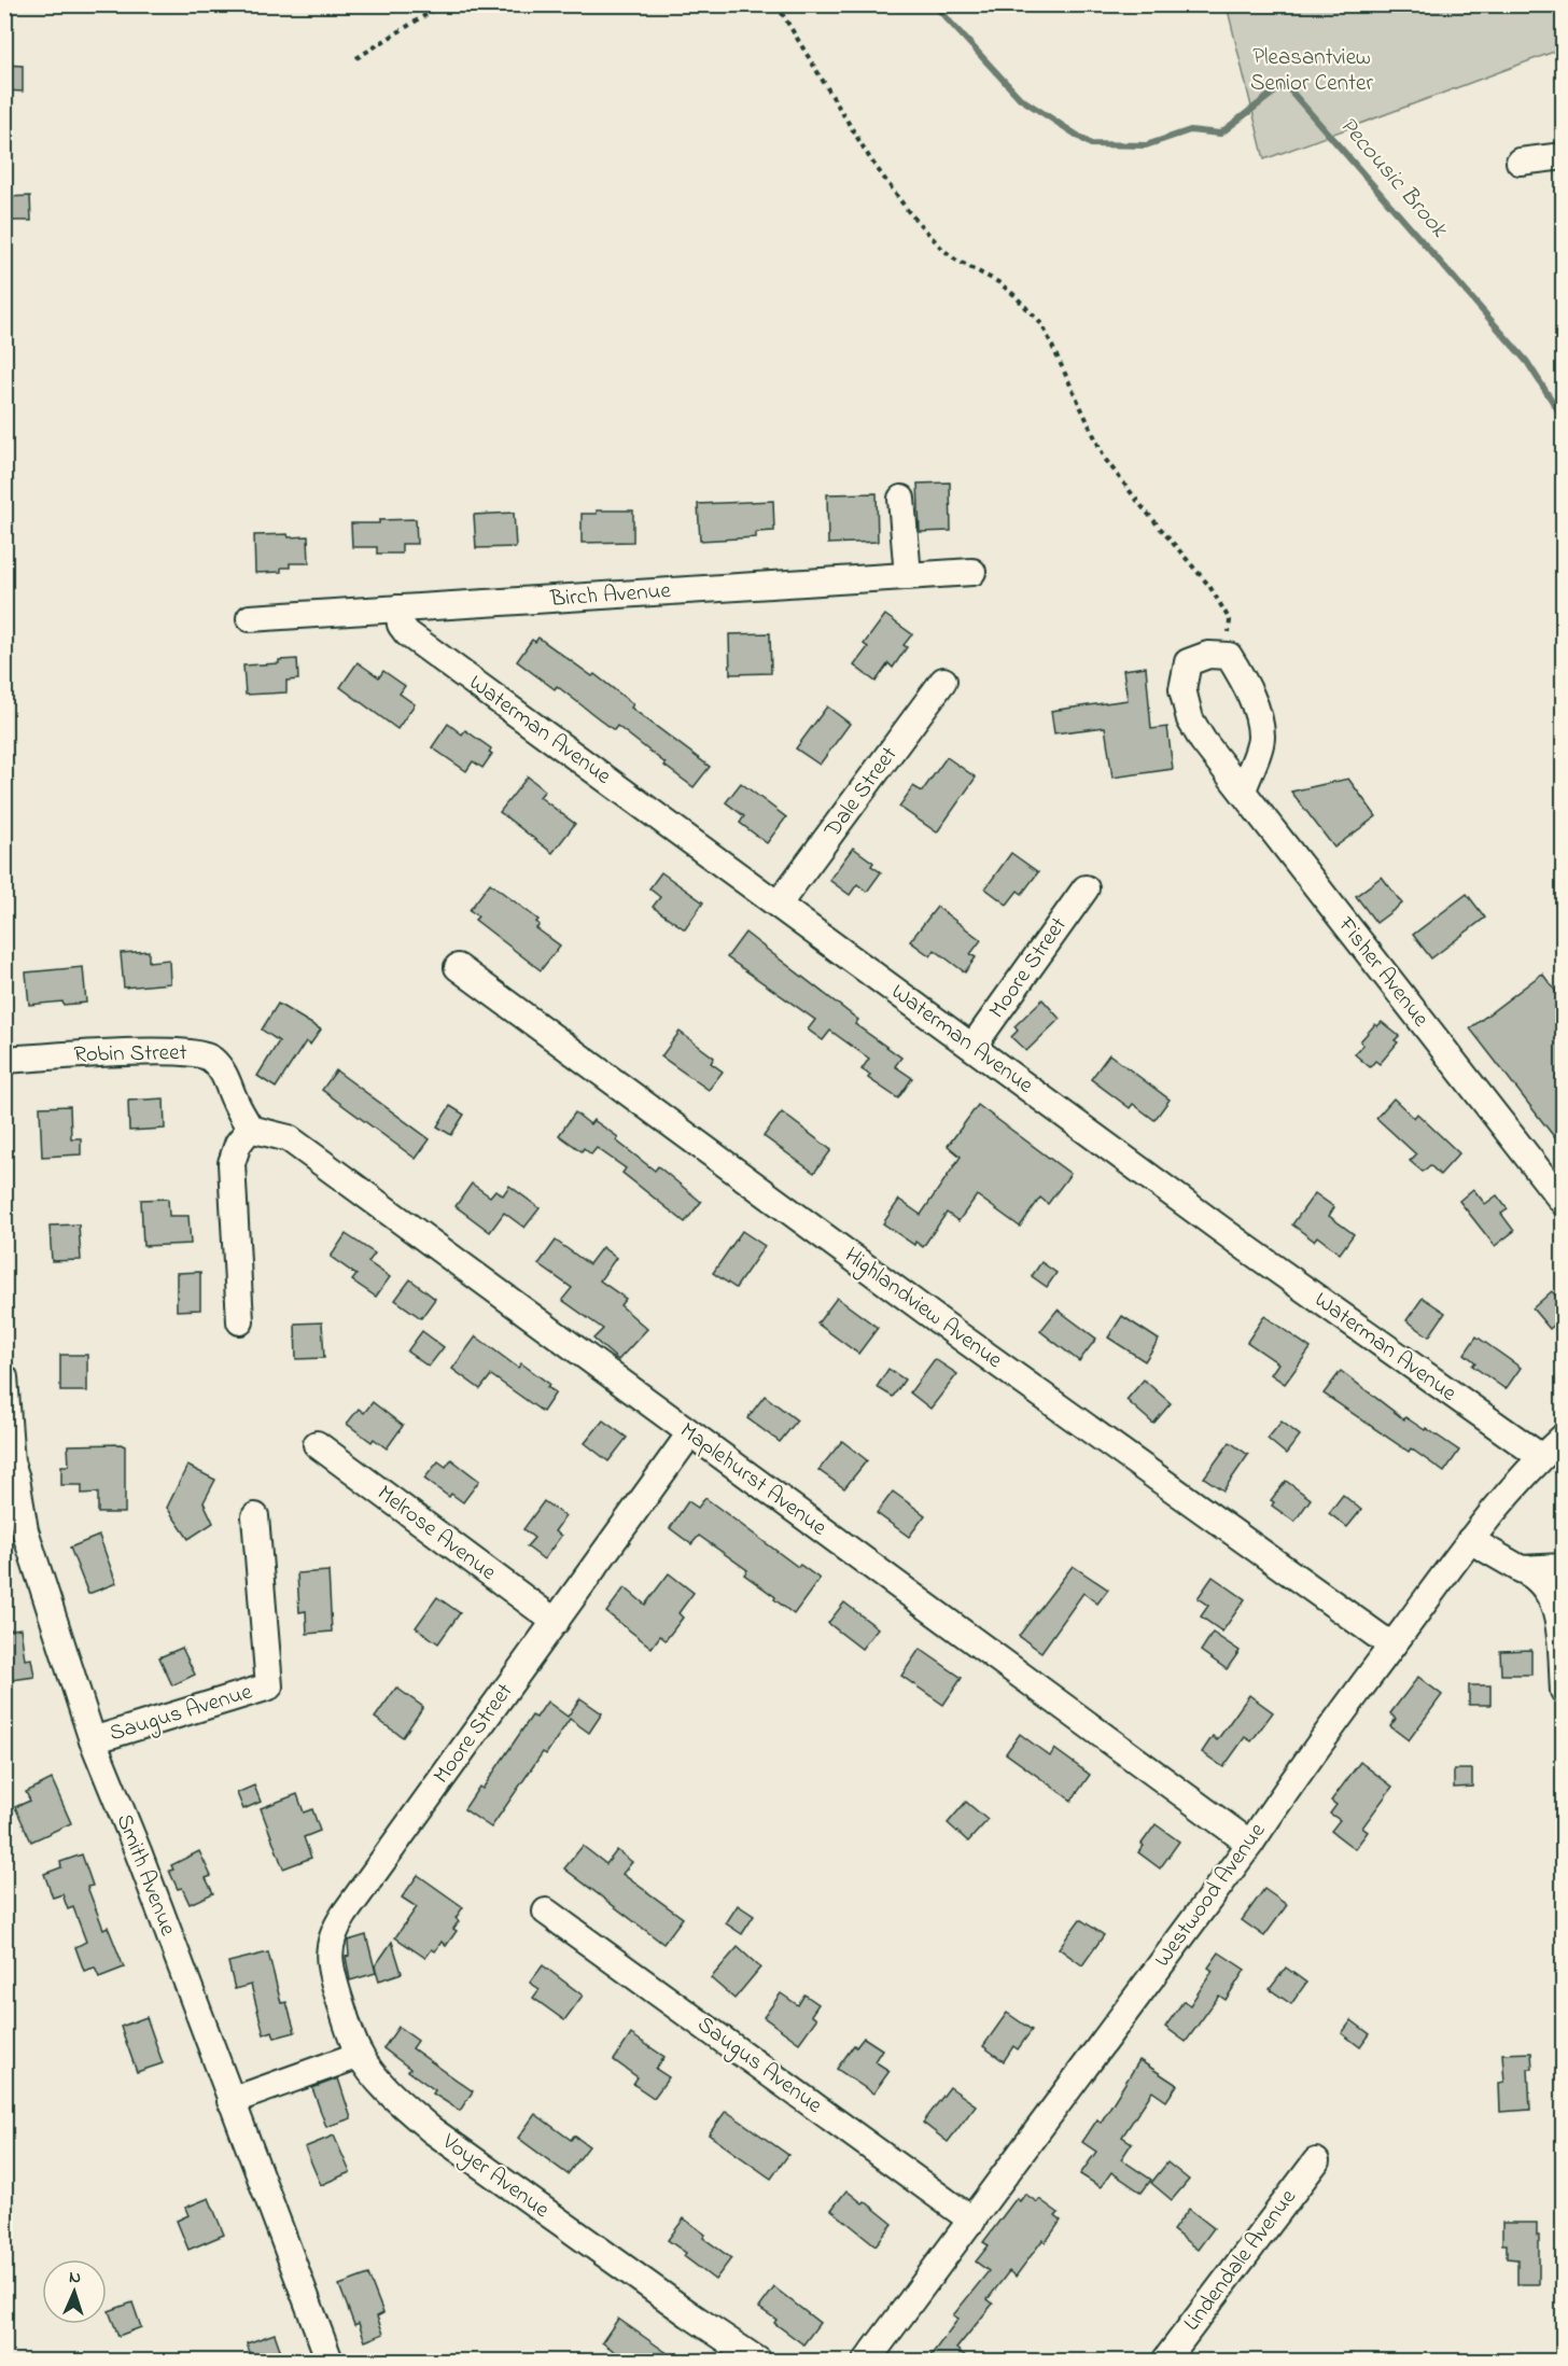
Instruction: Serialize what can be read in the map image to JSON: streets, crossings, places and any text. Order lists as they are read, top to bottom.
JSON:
{
  "streets": {
    "street": [
      "Birch Avenue",
      "Waterman Avenue",
      "Dale Street",
      "Moore Street",
      "Fisher Avenue",
      "Robin Street",
      "Highlandview Avenue",
      "Maplehurst Avenue",
      "Melrose Avenue",
      "Saugus Avenue",
      "Smith Avenue",
      "Westwood Avenue",
      "Voyer Avenue",
      "Lindendale Avenue"
    ]
  },
  "crossings": [
    ["Birch Avenue", "Waterman Avenue"],
    ["Waterman Avenue", "Dale Street"],
    ["Waterman Avenue", "Moore Street"],
    ["Waterman Avenue", "Westwood Avenue"],
    ["Moore Street", "Maplehurst Avenue"],
    ["Moore Street", "Melrose Avenue"],
    ["Moore Street", "Voyer Avenue"],
    ["Robin Street", "Maplehurst Avenue"],
    ["Highlandview Avenue", "Westwood Avenue"],
    ["Maplehurst Avenue", "Westwood Avenue"],
    ["Saugus Avenue", "Smith Avenue"],
    ["Saugus Avenue", "Westwood Avenue"]
  ],
  "water": ["Pecousic Brook"],
  "parks": ["Pleasantview Senior Center"],
  "north": "top"
}
